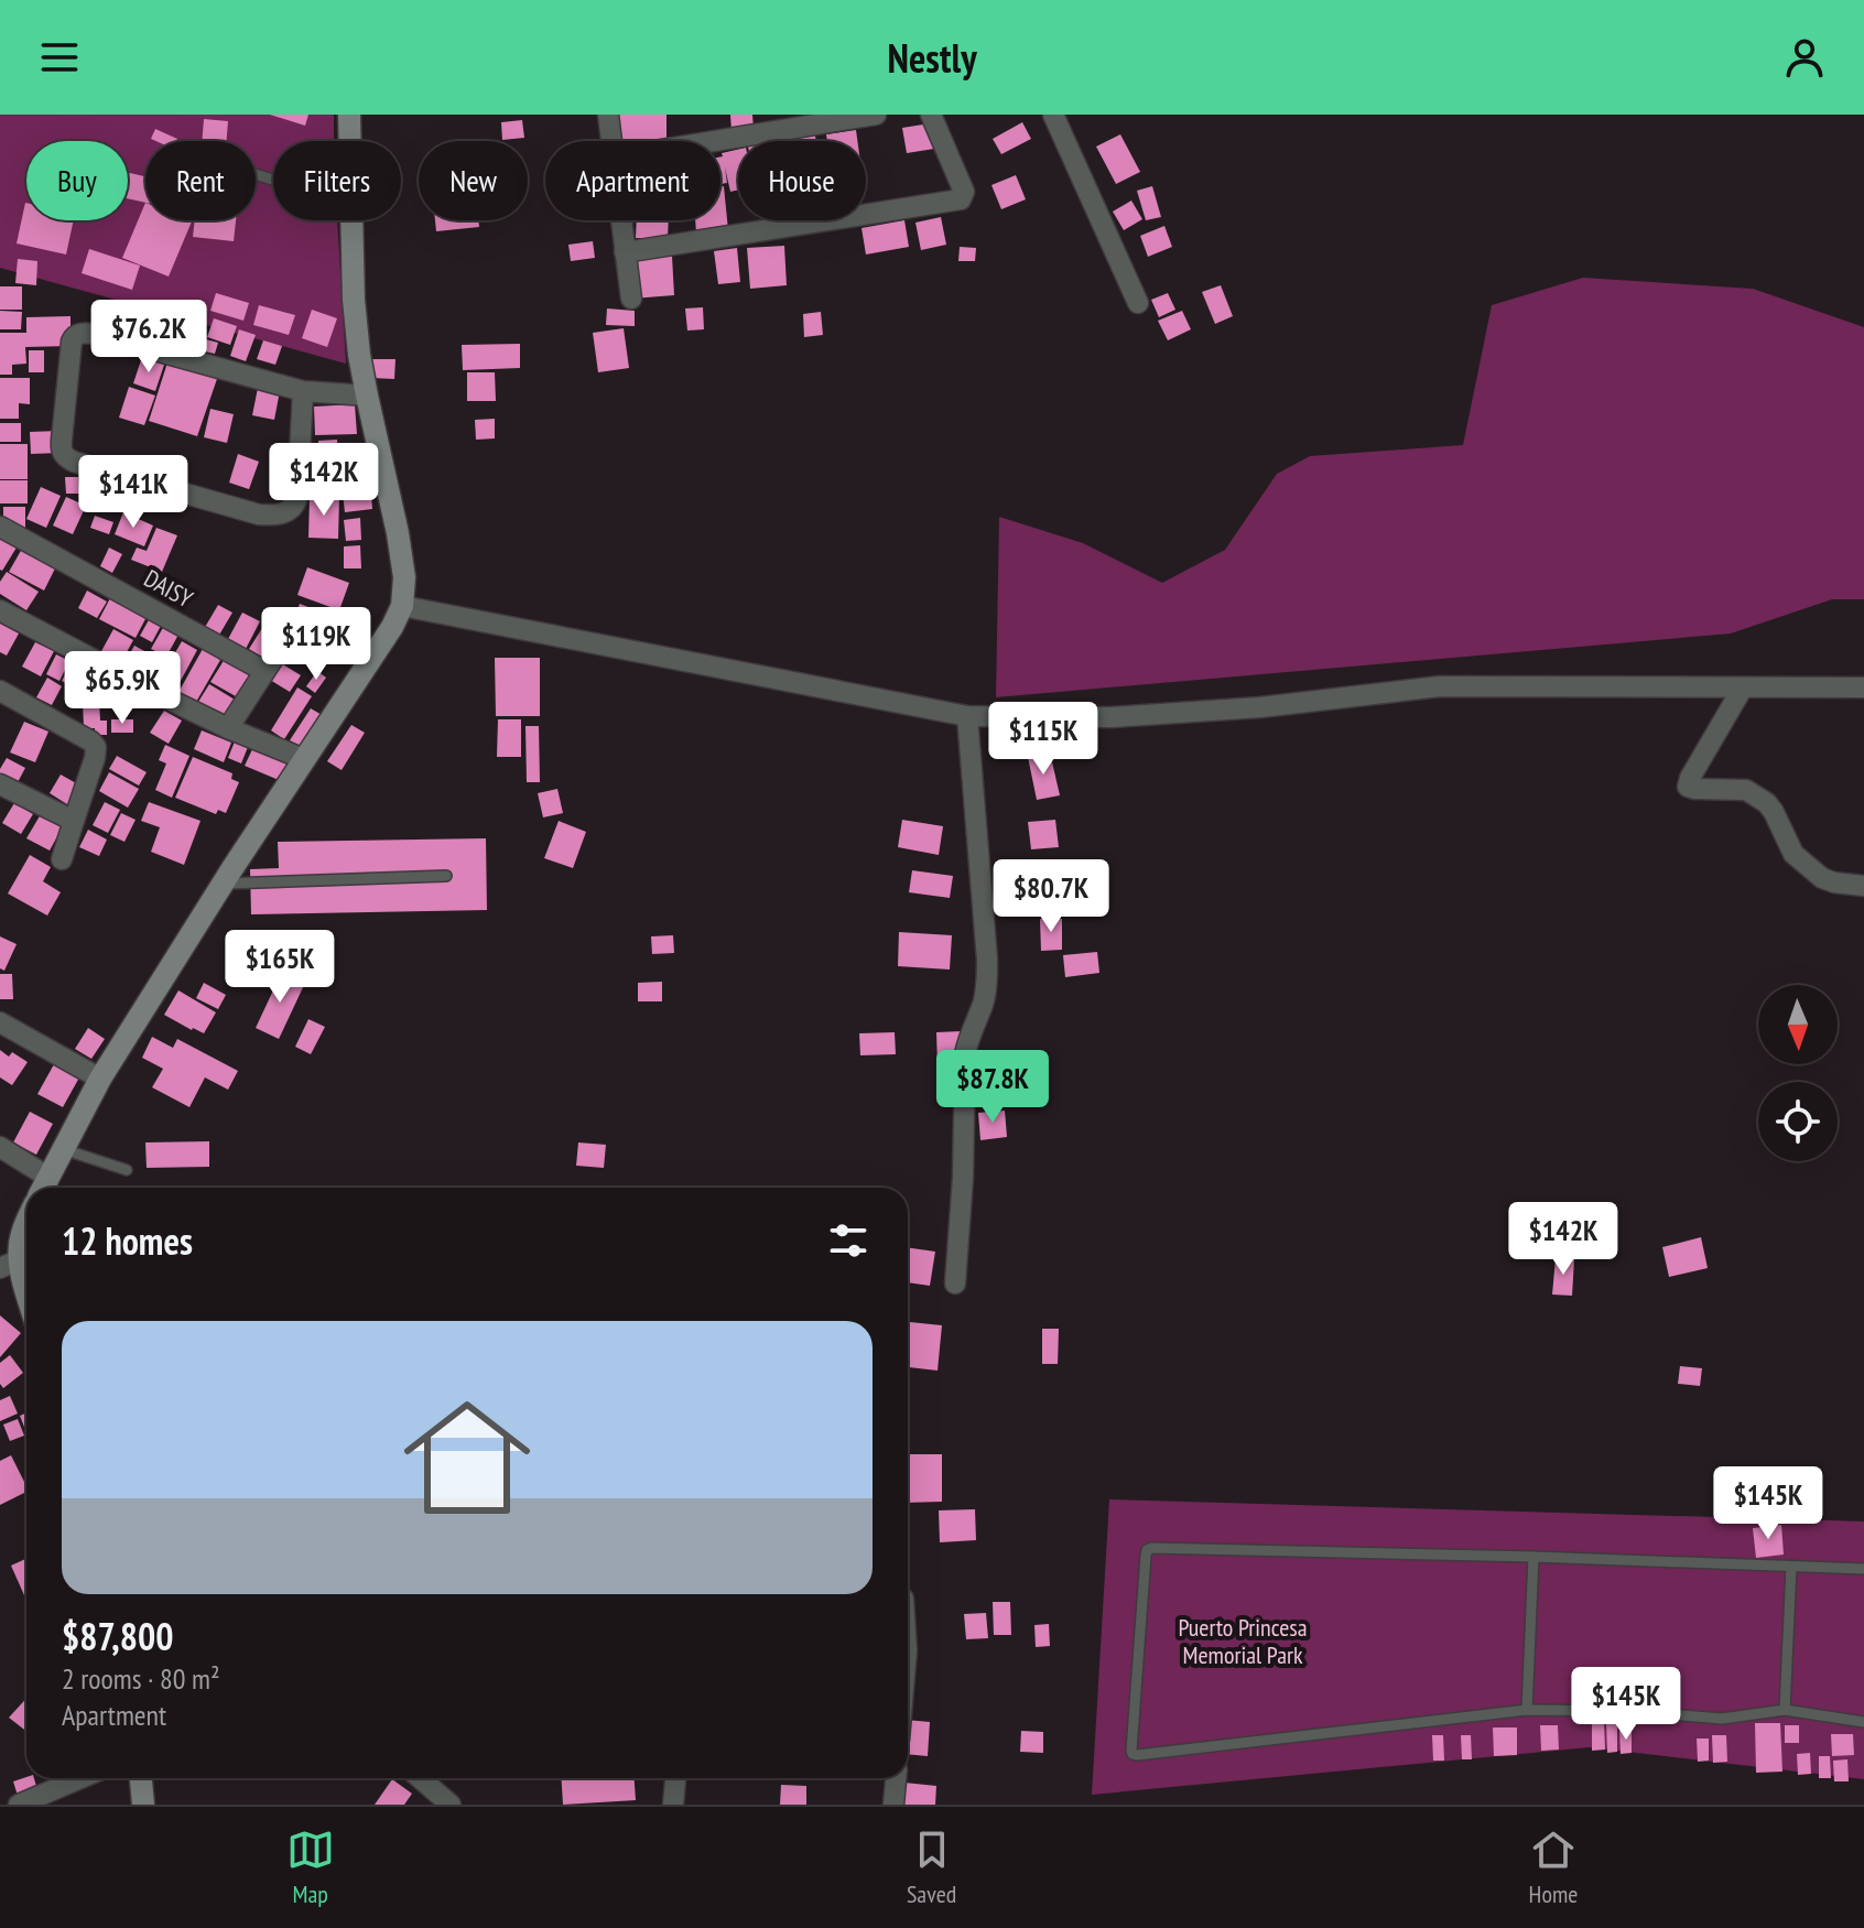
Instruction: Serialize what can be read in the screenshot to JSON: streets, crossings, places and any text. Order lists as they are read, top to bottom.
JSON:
{
  "streets": {
    "street": ["DAISY"]
  },
  "parks": ["Puerto Princesa Memorial Park"],
  "north": "bottom",
  "page": {
    "header": "Nestly",
    "chip": [
      "Buy",
      "Rent",
      "Filters",
      "New",
      "Apartment",
      "House"
    ],
    "price": [
      "$76.2K",
      "$142K",
      "$141K",
      "$119K",
      "$65.9K",
      "$115K",
      "$80.7K",
      "$165K",
      "$87.8K",
      "$142K",
      "$145K",
      "$145K"
    ],
    "heading": "12 homes",
    "list": [
      {
        "name": "$87,800",
        "note": "2 rooms · 80 m² · Apartment"
      }
    ],
    "tabs": ["Map", "Saved", "Home"]
  }
}
